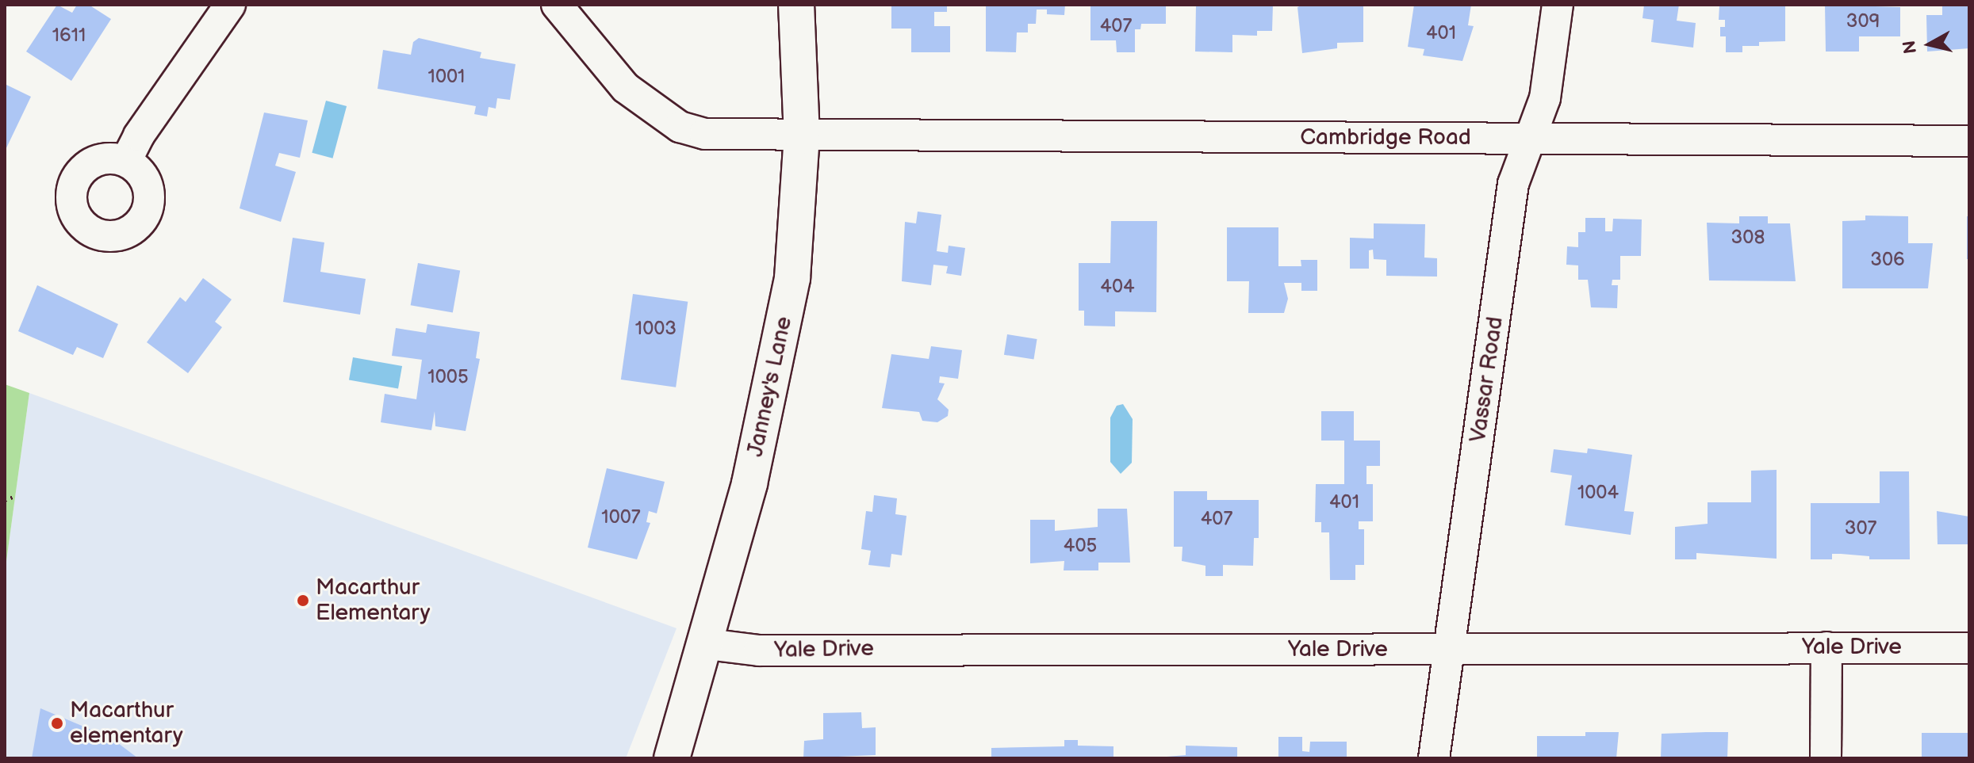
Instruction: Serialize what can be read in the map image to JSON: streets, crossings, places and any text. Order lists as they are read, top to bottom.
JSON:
{
  "streets": {
    "main road": ["Janney's Lane"],
    "street": ["Cambridge Road", "Vassar Road", "Yale Drive"]
  },
  "crossings": [
    ["Cambridge Road", "Vassar Road"],
    ["Cambridge Road", "Janney's Lane"],
    ["Vassar Road", "Yale Drive"],
    ["Janney's Lane", "Yale Drive"]
  ],
  "places": ["Macarthur Elementary", "Macarthur elementary"],
  "house_numbers": [
    "309",
    "407",
    "401",
    "1611",
    "1001",
    "308",
    "306",
    "404",
    "1003",
    "1005",
    "1004",
    "401",
    "1007",
    "407",
    "307",
    "405"
  ],
  "north": "left"
}
